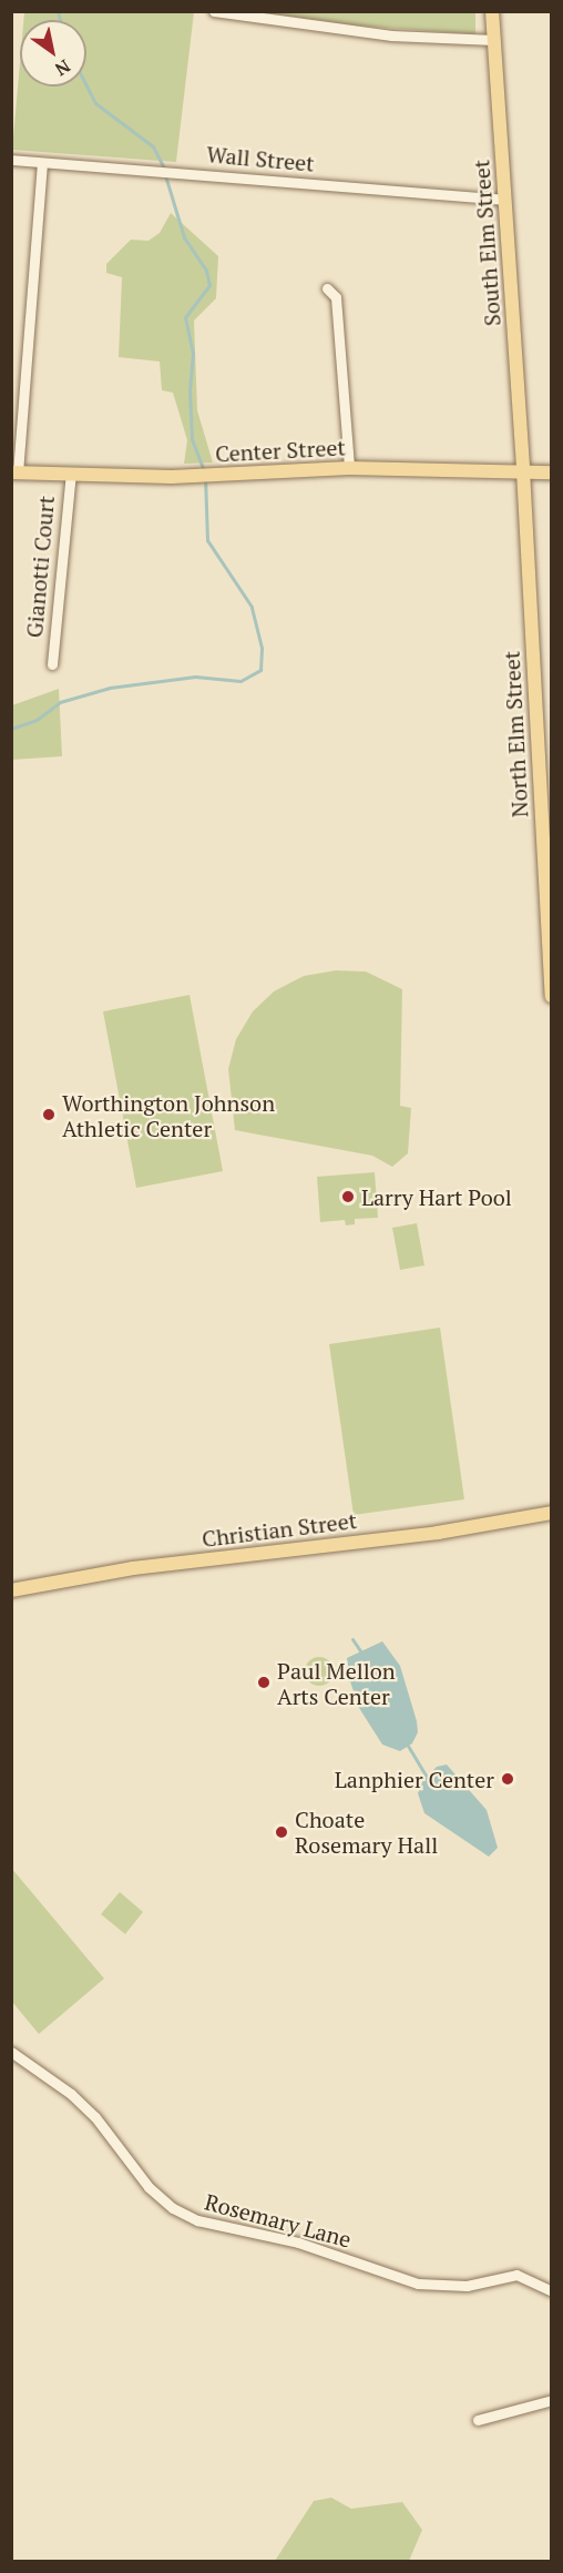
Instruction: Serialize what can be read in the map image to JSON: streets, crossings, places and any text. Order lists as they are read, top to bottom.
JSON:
{
  "streets": {
    "main road": [
      "South Elm Street",
      "Center Street",
      "North Elm Street",
      "Christian Street"
    ],
    "street": ["Wall Street", "Gianotti Court", "Rosemary Lane"]
  },
  "crossings": [
    ["Wall Street", "South Elm Street"],
    ["South Elm Street", "Center Street"],
    ["South Elm Street", "North Elm Street"],
    ["Center Street", "Gianotti Court"],
    ["Center Street", "North Elm Street"]
  ],
  "places": [
    "Worthington Johnson Athletic Center",
    "Larry Hart Pool",
    "Paul Mellon Arts Center",
    "Lanphier Center",
    "Choate Rosemary Hall"
  ],
  "north": "bottom right"
}
